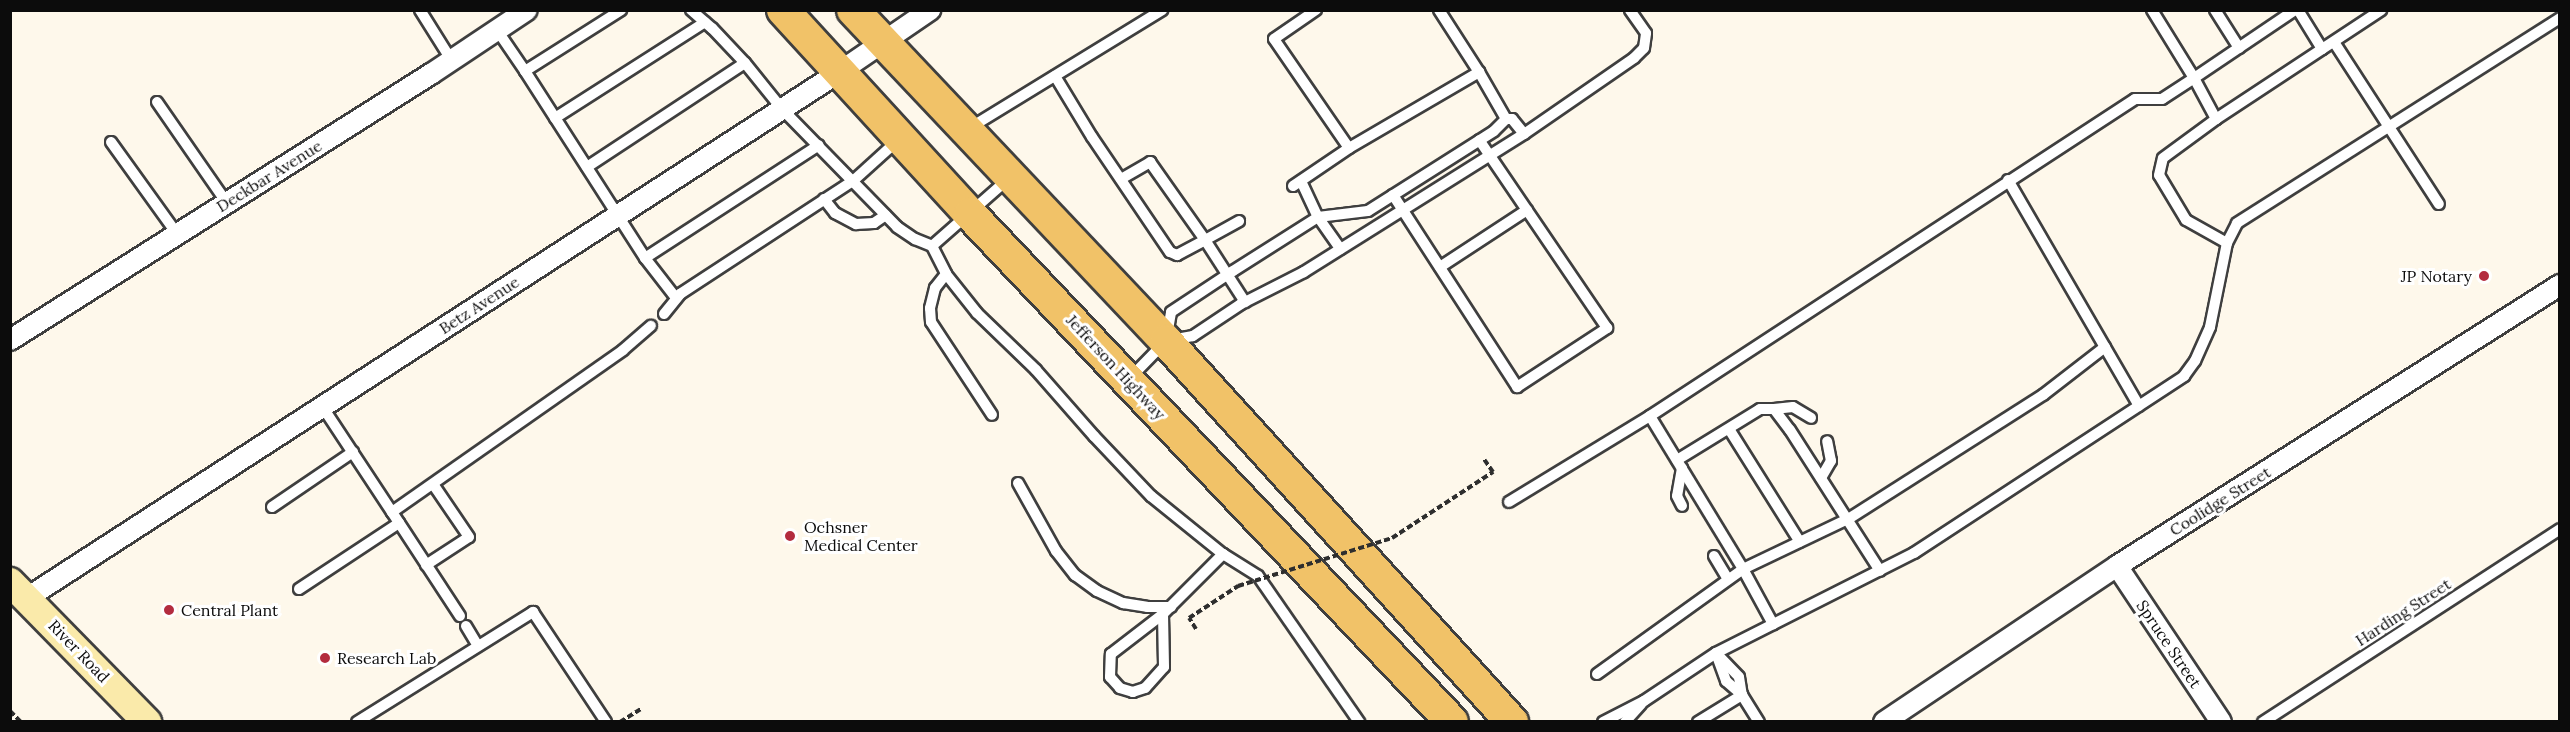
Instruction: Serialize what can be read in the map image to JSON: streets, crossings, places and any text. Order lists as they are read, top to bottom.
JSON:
{
  "streets": {
    "main road": ["Jefferson Highway", "River Road"],
    "street": [
      "Deckbar Avenue",
      "Betz Avenue",
      "Coolidge Street",
      "Spruce Street"
    ],
    "lane": ["Harding Street"]
  },
  "crossings": [
    ["Betz Avenue", "Jefferson Highway"],
    ["Betz Avenue", "River Road"],
    ["Coolidge Street", "Spruce Street"]
  ],
  "places": [
    "JP Notary",
    "Ochsner Medical Center",
    "Central Plant",
    "Research Lab"
  ]
}
